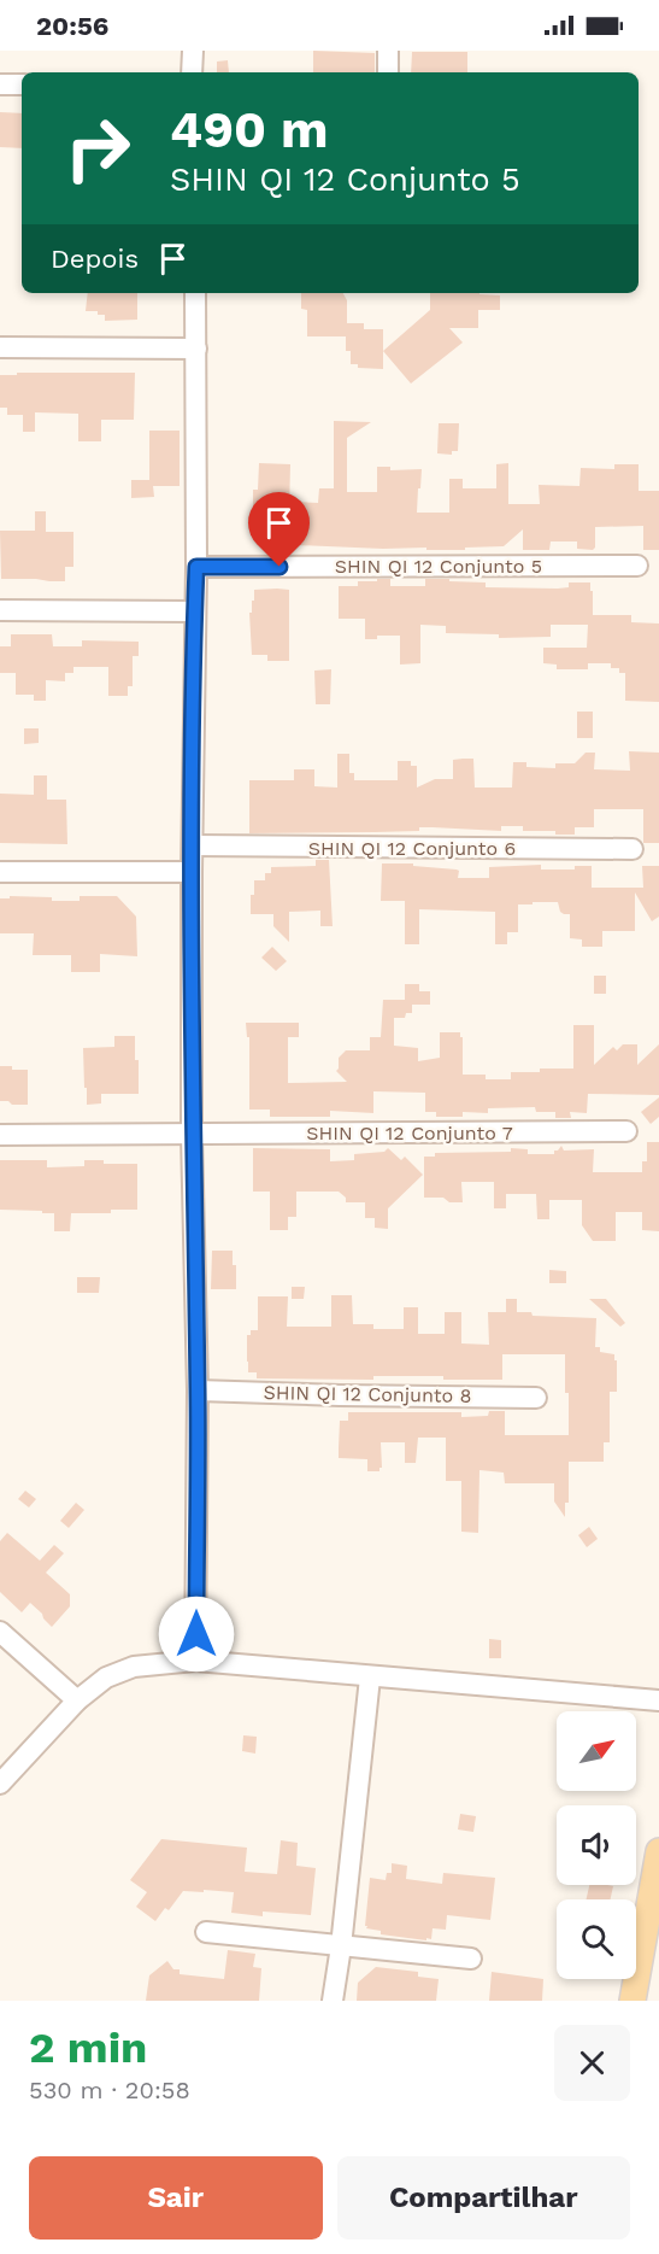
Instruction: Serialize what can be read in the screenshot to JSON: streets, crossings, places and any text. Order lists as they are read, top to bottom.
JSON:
{
  "streets": {
    "street": [
      "SHIN QI 12 Conjunto 5",
      "SHIN QI 12 Conjunto 6",
      "SHIN QI 12 Conjunto 7",
      "SHIN QI 12 Conjunto 8"
    ]
  },
  "north": "top right",
  "page": {
    "status": "20:56",
    "turn": ["490 m", "SHIN QI 12 Conjunto 5"],
    "then": "Depois",
    "heading": ["2 min", "530 m · 20:58"],
    "buttons": ["Sair", "Compartilhar"]
  }
}
